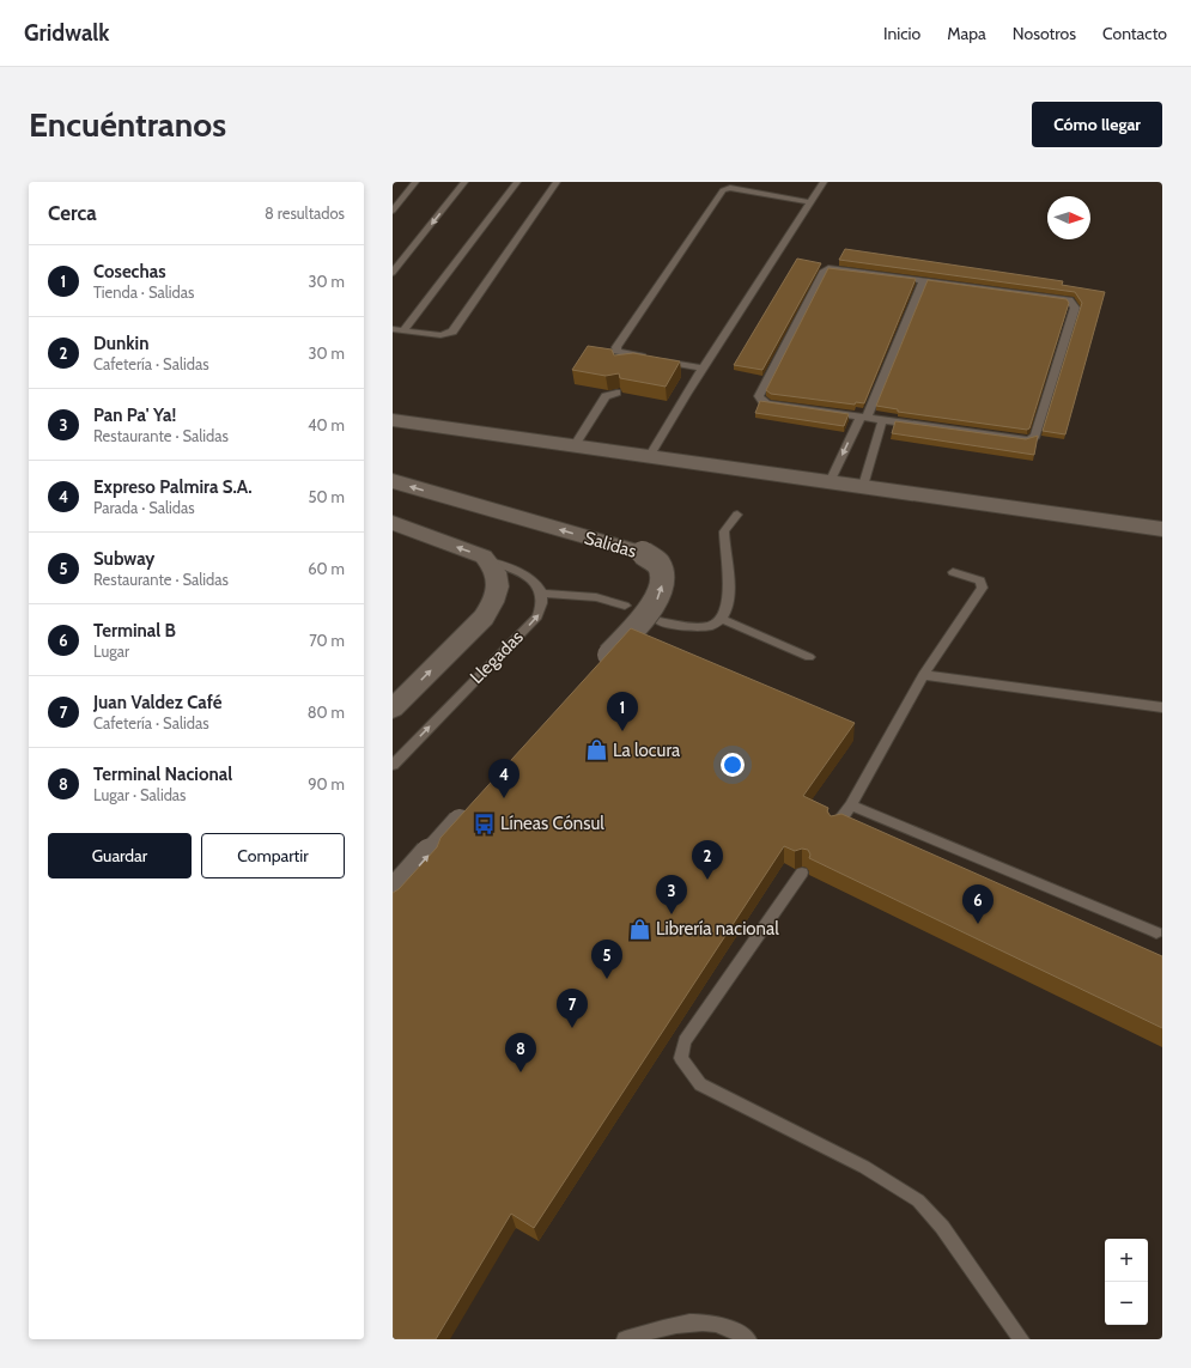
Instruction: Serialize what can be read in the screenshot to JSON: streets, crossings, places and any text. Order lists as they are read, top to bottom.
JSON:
{
  "streets": {
    "street": ["Salidas", "Llegadas"]
  },
  "one_way": ["Llegadas"],
  "places": {
    "shop": ["La locura", "Librería nacional"],
    "bus stop": ["Líneas Cónsul"]
  },
  "north": "right",
  "page": {
    "header": "Gridwalk",
    "nav": [
      "Inicio",
      "Mapa",
      "Nosotros",
      "Contacto"
    ],
    "buttons": [
      "Cómo llegar",
      ["Guardar", "Compartir"]
    ],
    "title": "Encuéntranos",
    "heading": ["Cerca", "8 resultados"],
    "list": [
      {
        "mark": "1",
        "name": "Cosechas",
        "note": "Tienda · Salidas",
        "value": "30 m"
      },
      {
        "mark": "2",
        "name": "Dunkin",
        "note": "Cafetería · Salidas",
        "value": "30 m"
      },
      {
        "mark": "3",
        "name": "Pan Pa' Ya!",
        "note": "Restaurante · Salidas",
        "value": "40 m"
      },
      {
        "mark": "4",
        "name": "Expreso Palmira S.A.",
        "note": "Parada · Salidas",
        "value": "50 m"
      },
      {
        "mark": "5",
        "name": "Subway",
        "note": "Restaurante · Salidas",
        "value": "60 m"
      },
      {
        "mark": "6",
        "name": "Terminal B",
        "note": "Lugar",
        "value": "70 m"
      },
      {
        "mark": "7",
        "name": "Juan Valdez Café",
        "note": "Cafetería · Salidas",
        "value": "80 m"
      },
      {
        "mark": "8",
        "name": "Terminal Nacional",
        "note": "Lugar · Salidas",
        "value": "90 m"
      }
    ],
    "pins": [
      "1",
      "4",
      "2",
      "3",
      "6",
      "5",
      "7",
      "8"
    ],
    "map_buttons": ["+", "−"]
  }
}
